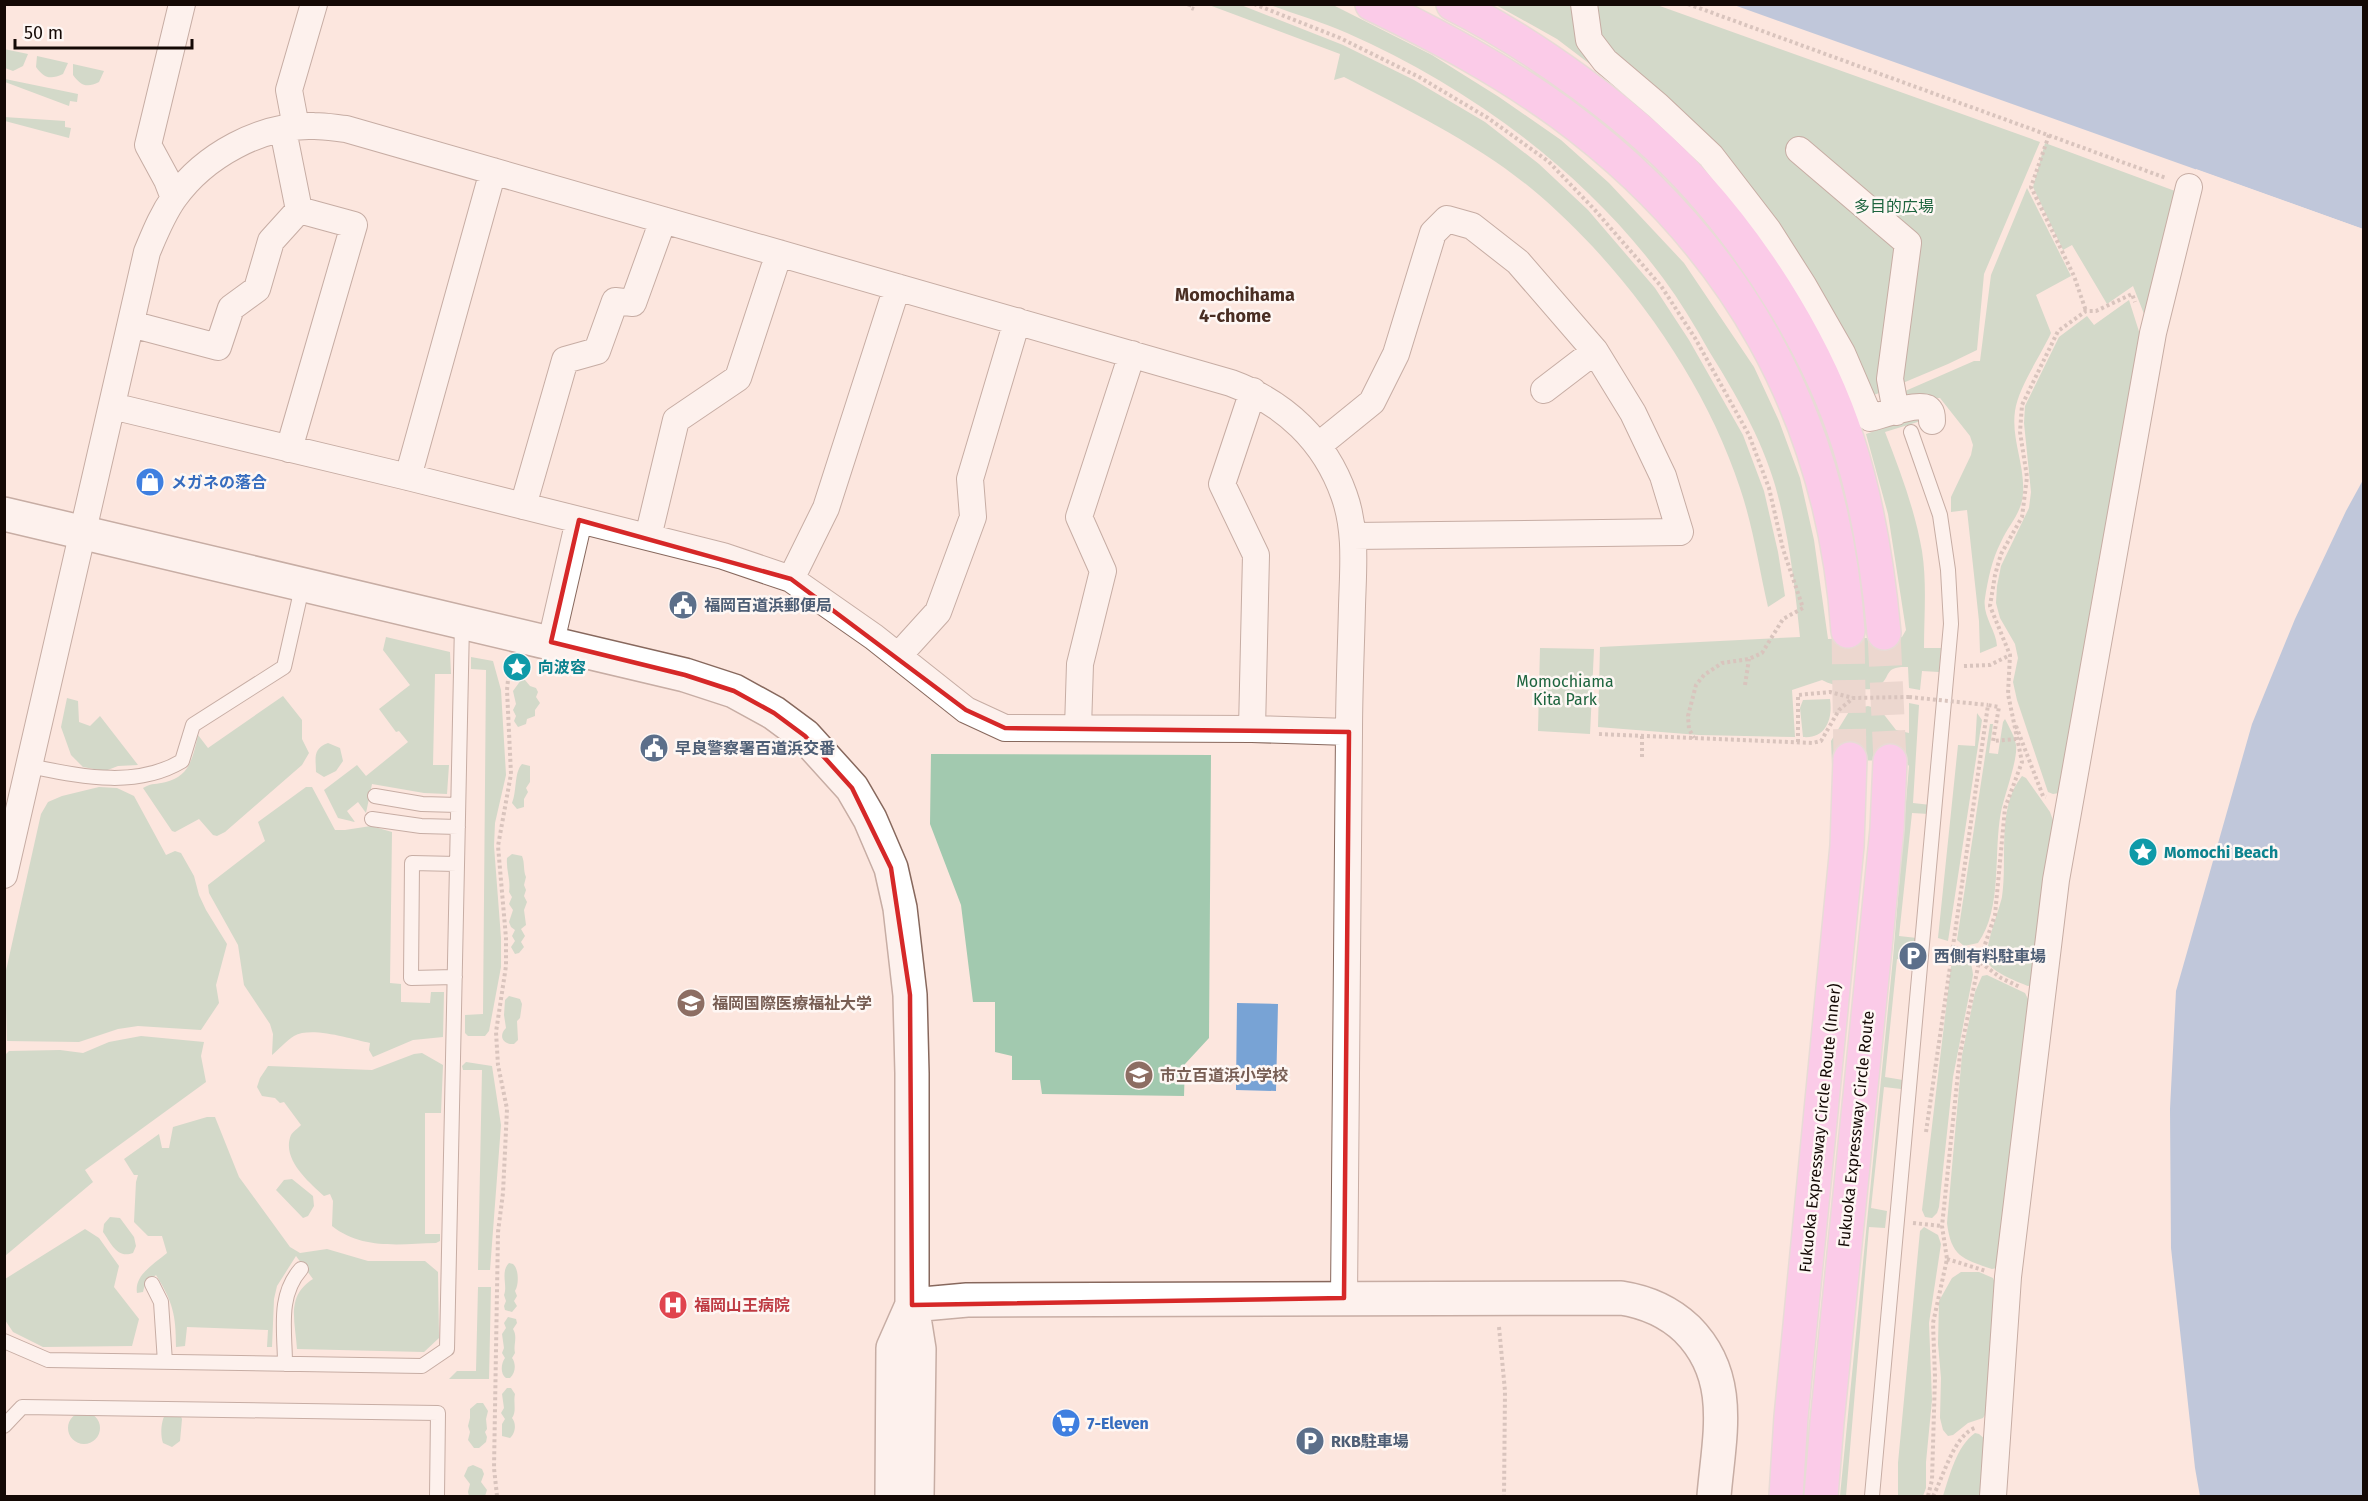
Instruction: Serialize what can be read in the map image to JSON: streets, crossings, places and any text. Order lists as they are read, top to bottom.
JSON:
{
  "streets": {
    "highway": ["Fukuoka Expressway Circle Route (Inner)", "Fukuoka Expressway Circle Route"]
  },
  "districts": ["Momochihama 4-chome"],
  "parks": ["多目的広場", "Momochiama Kita Park"],
  "places": {
    "shop": ["メガネの落合"],
    "public building": ["福岡百道浜郵便局", "早良警察署百道浜交番"],
    "place": ["向波容", "Momochi Beach"],
    "parking": ["西側有料駐車場", "RKB駐車場"],
    "school or university": ["福岡国際医療福祉大学", "市立百道浜小学校"],
    "hospital": ["福岡山王病院"],
    "supermarket": ["7-Eleven"]
  },
  "scale_bar": "50 m"
}
